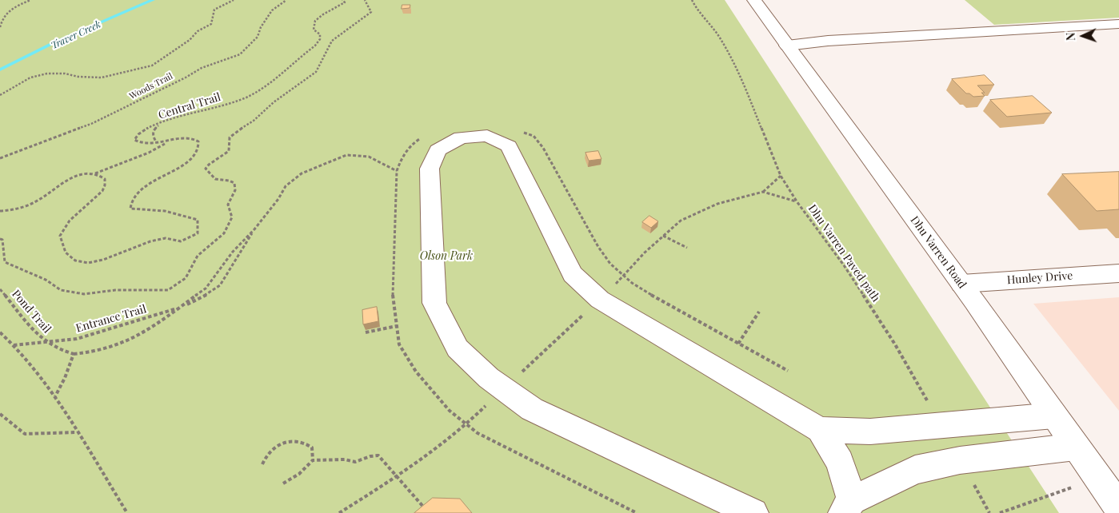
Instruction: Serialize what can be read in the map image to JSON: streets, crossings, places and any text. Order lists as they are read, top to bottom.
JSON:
{
  "streets": {
    "main road": ["Dhu Varren Road", "Hunley Drive"],
    "path": [
      "Woods Trail",
      "Central Trail",
      "Dhu Varren Paved path",
      "Pond Trail",
      "Entrance Trail"
    ]
  },
  "crossings": [
    ["Dhu Varren Road", "Hunley Drive"],
    ["Pond Trail", "Entrance Trail"]
  ],
  "water": ["Traver Creek"],
  "parks": ["Olson Park"],
  "north": "left"
}
